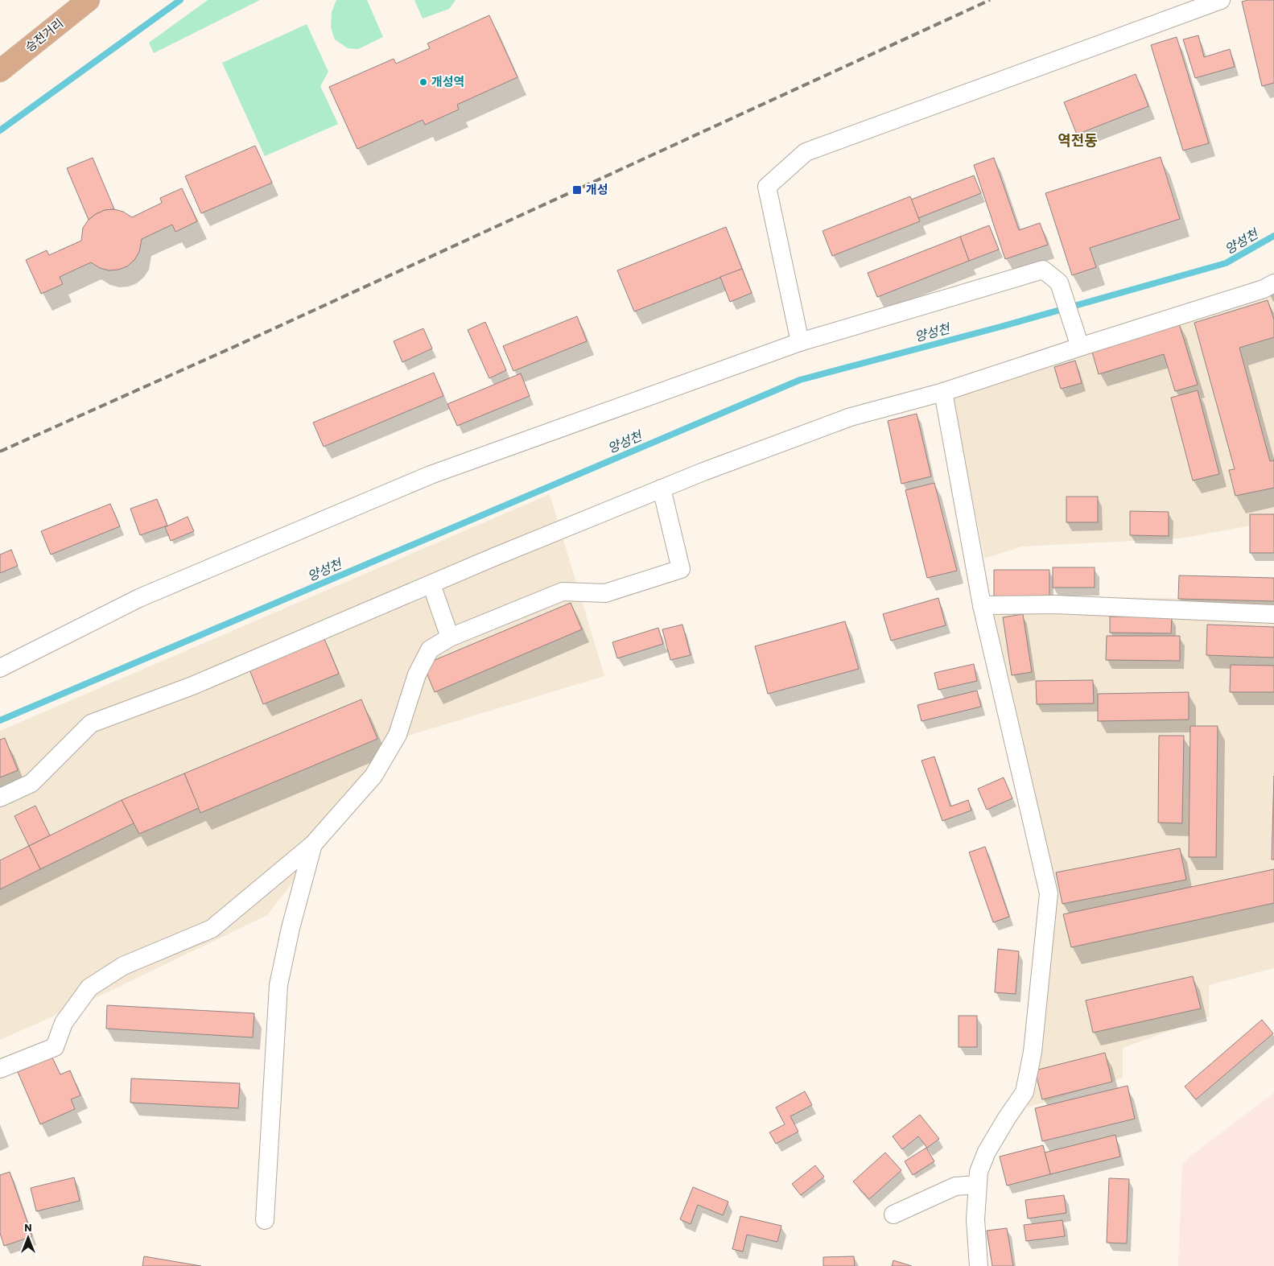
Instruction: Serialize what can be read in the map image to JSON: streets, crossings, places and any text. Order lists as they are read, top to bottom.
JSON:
{
  "streets": {
    "main road": ["승전거리"]
  },
  "districts": ["역전동"],
  "water": ["양성천"],
  "places": {
    "other": ["개성역"],
    "transit": ["개성"]
  },
  "north": "top"
}
